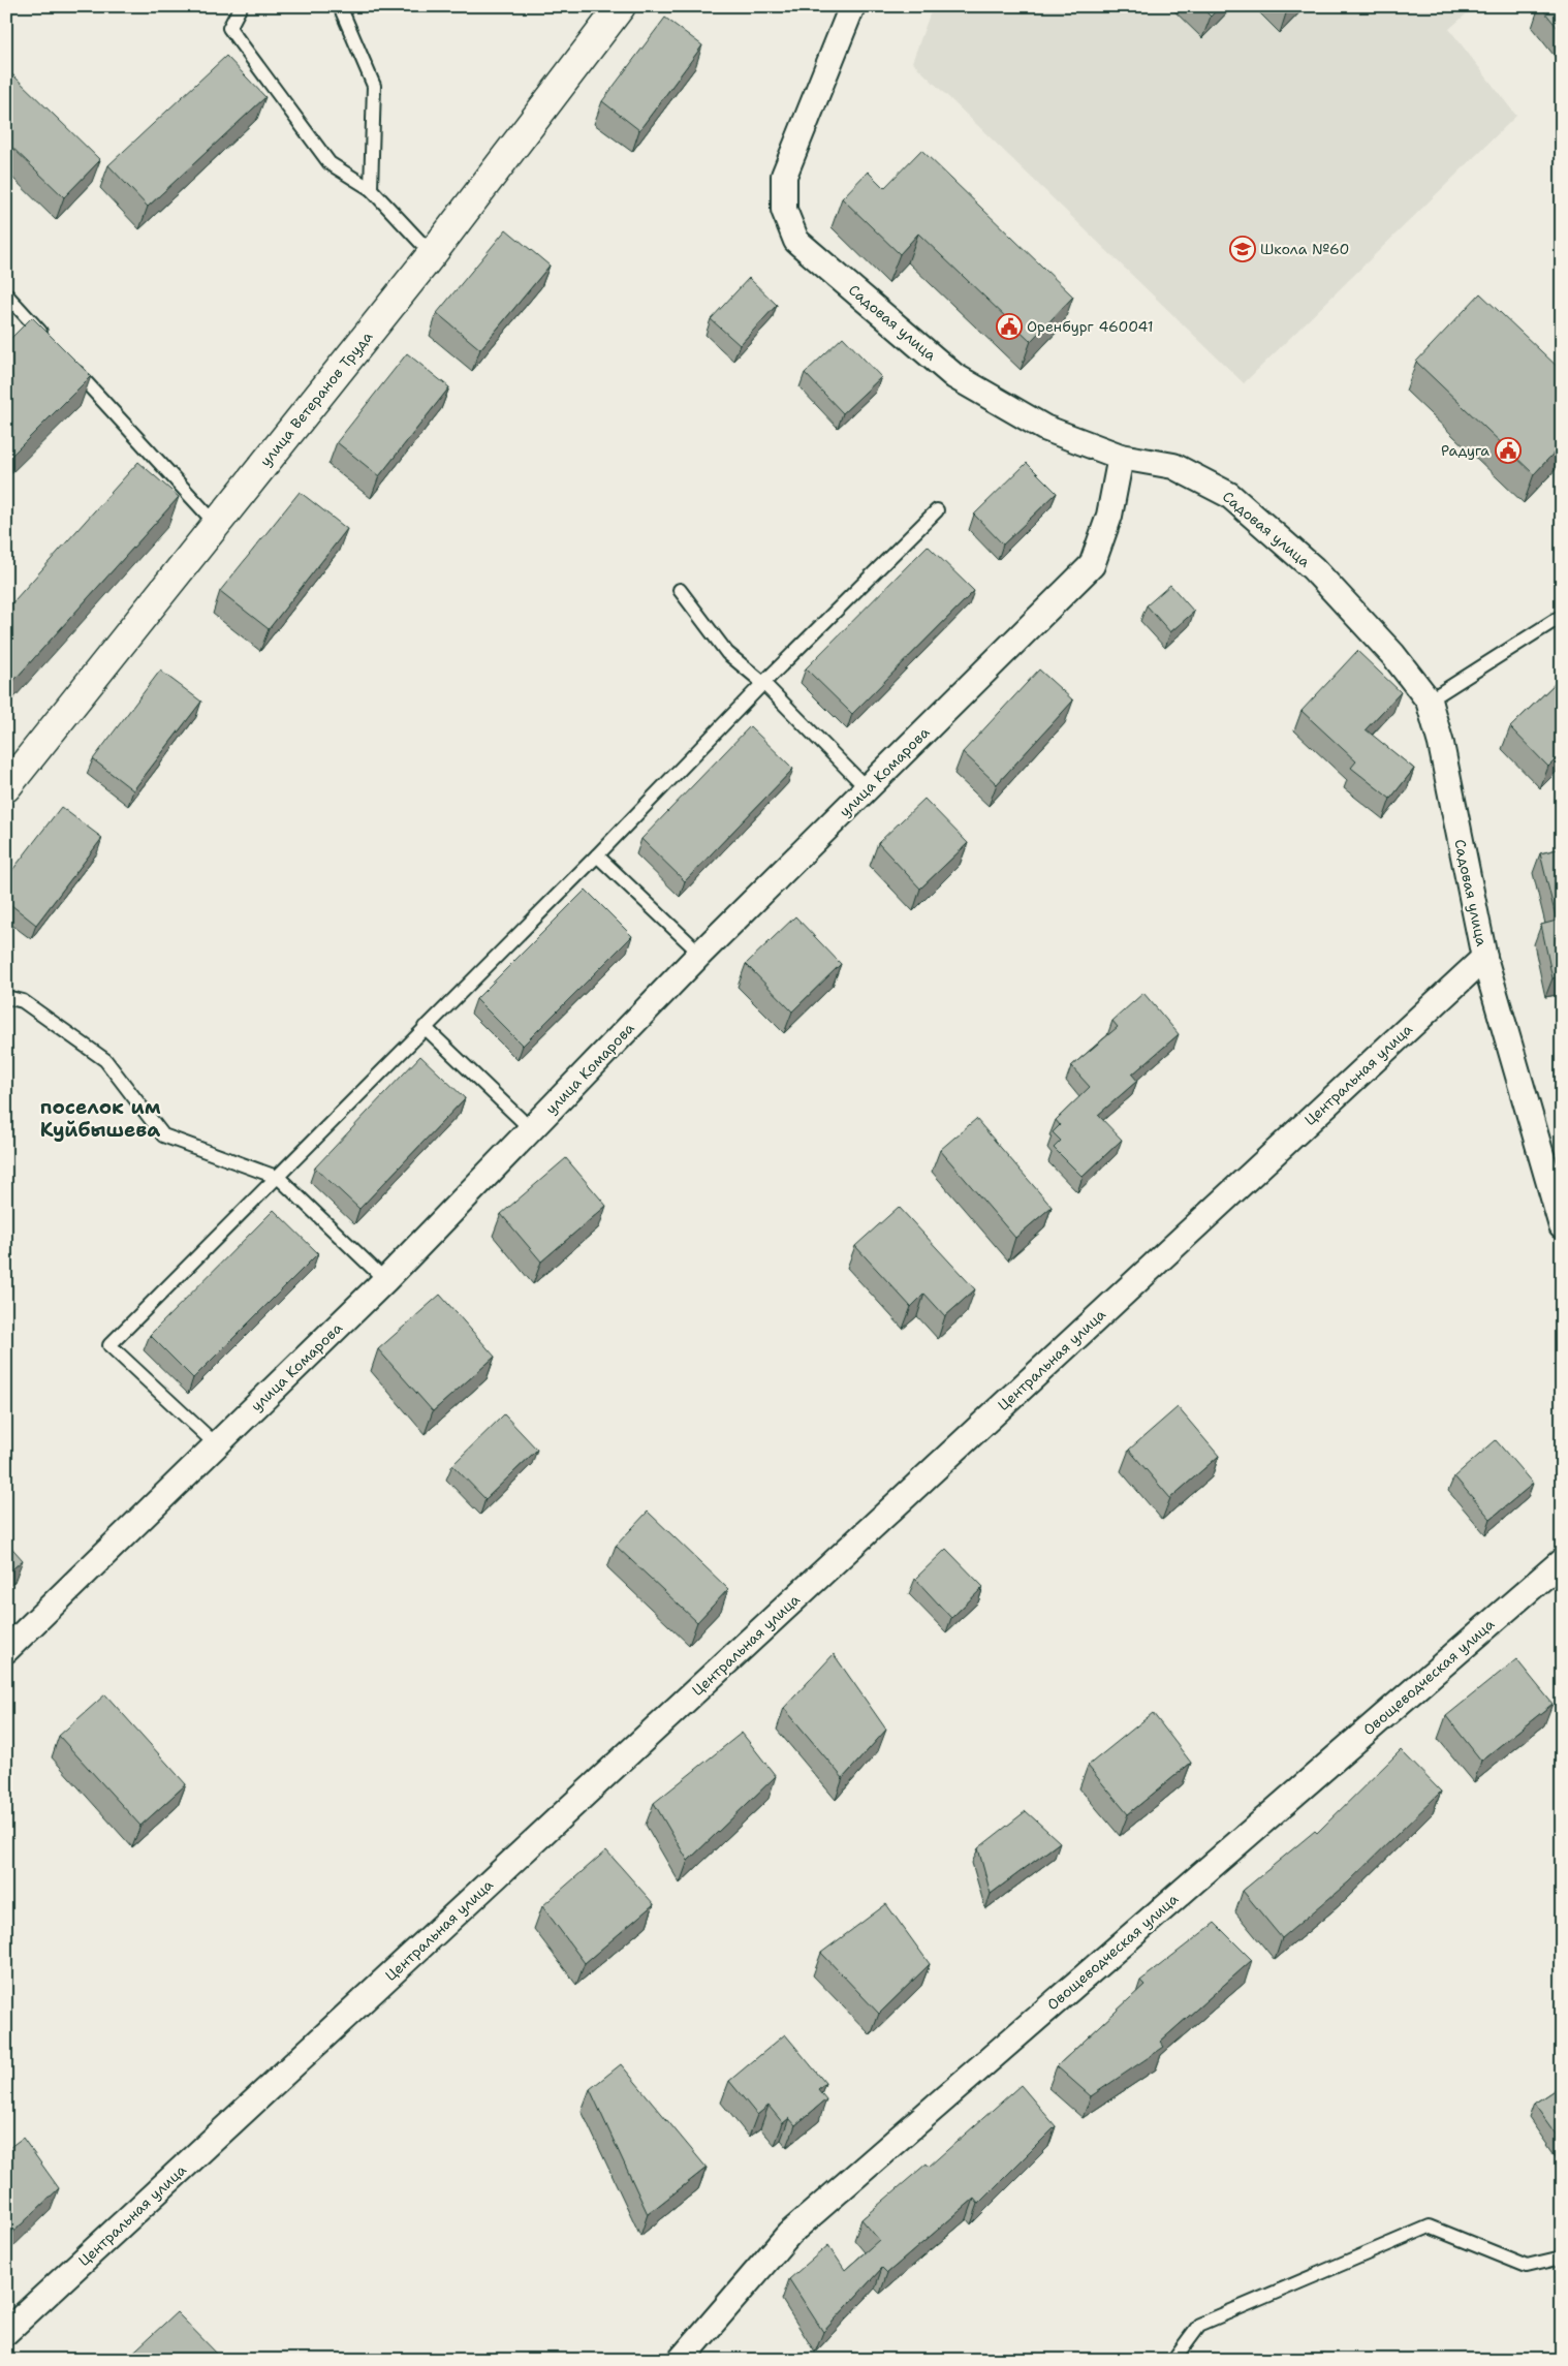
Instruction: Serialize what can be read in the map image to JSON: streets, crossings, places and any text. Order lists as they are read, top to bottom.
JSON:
{
  "streets": {
    "street": [
      "Садовая улица",
      "улица Ветеранов Труда",
      "улица Комарова",
      "Центральная улица",
      "Овощеводческая улица"
    ]
  },
  "crossings": [
    ["Садовая улица", "улица Комарова"],
    ["Садовая улица", "Центральная улица"]
  ],
  "districts": ["поселок им Куйбышева"],
  "places": {
    "school or university": ["Школа №60"],
    "public building": ["Оренбург 460041", "Радуга"]
  }
}
